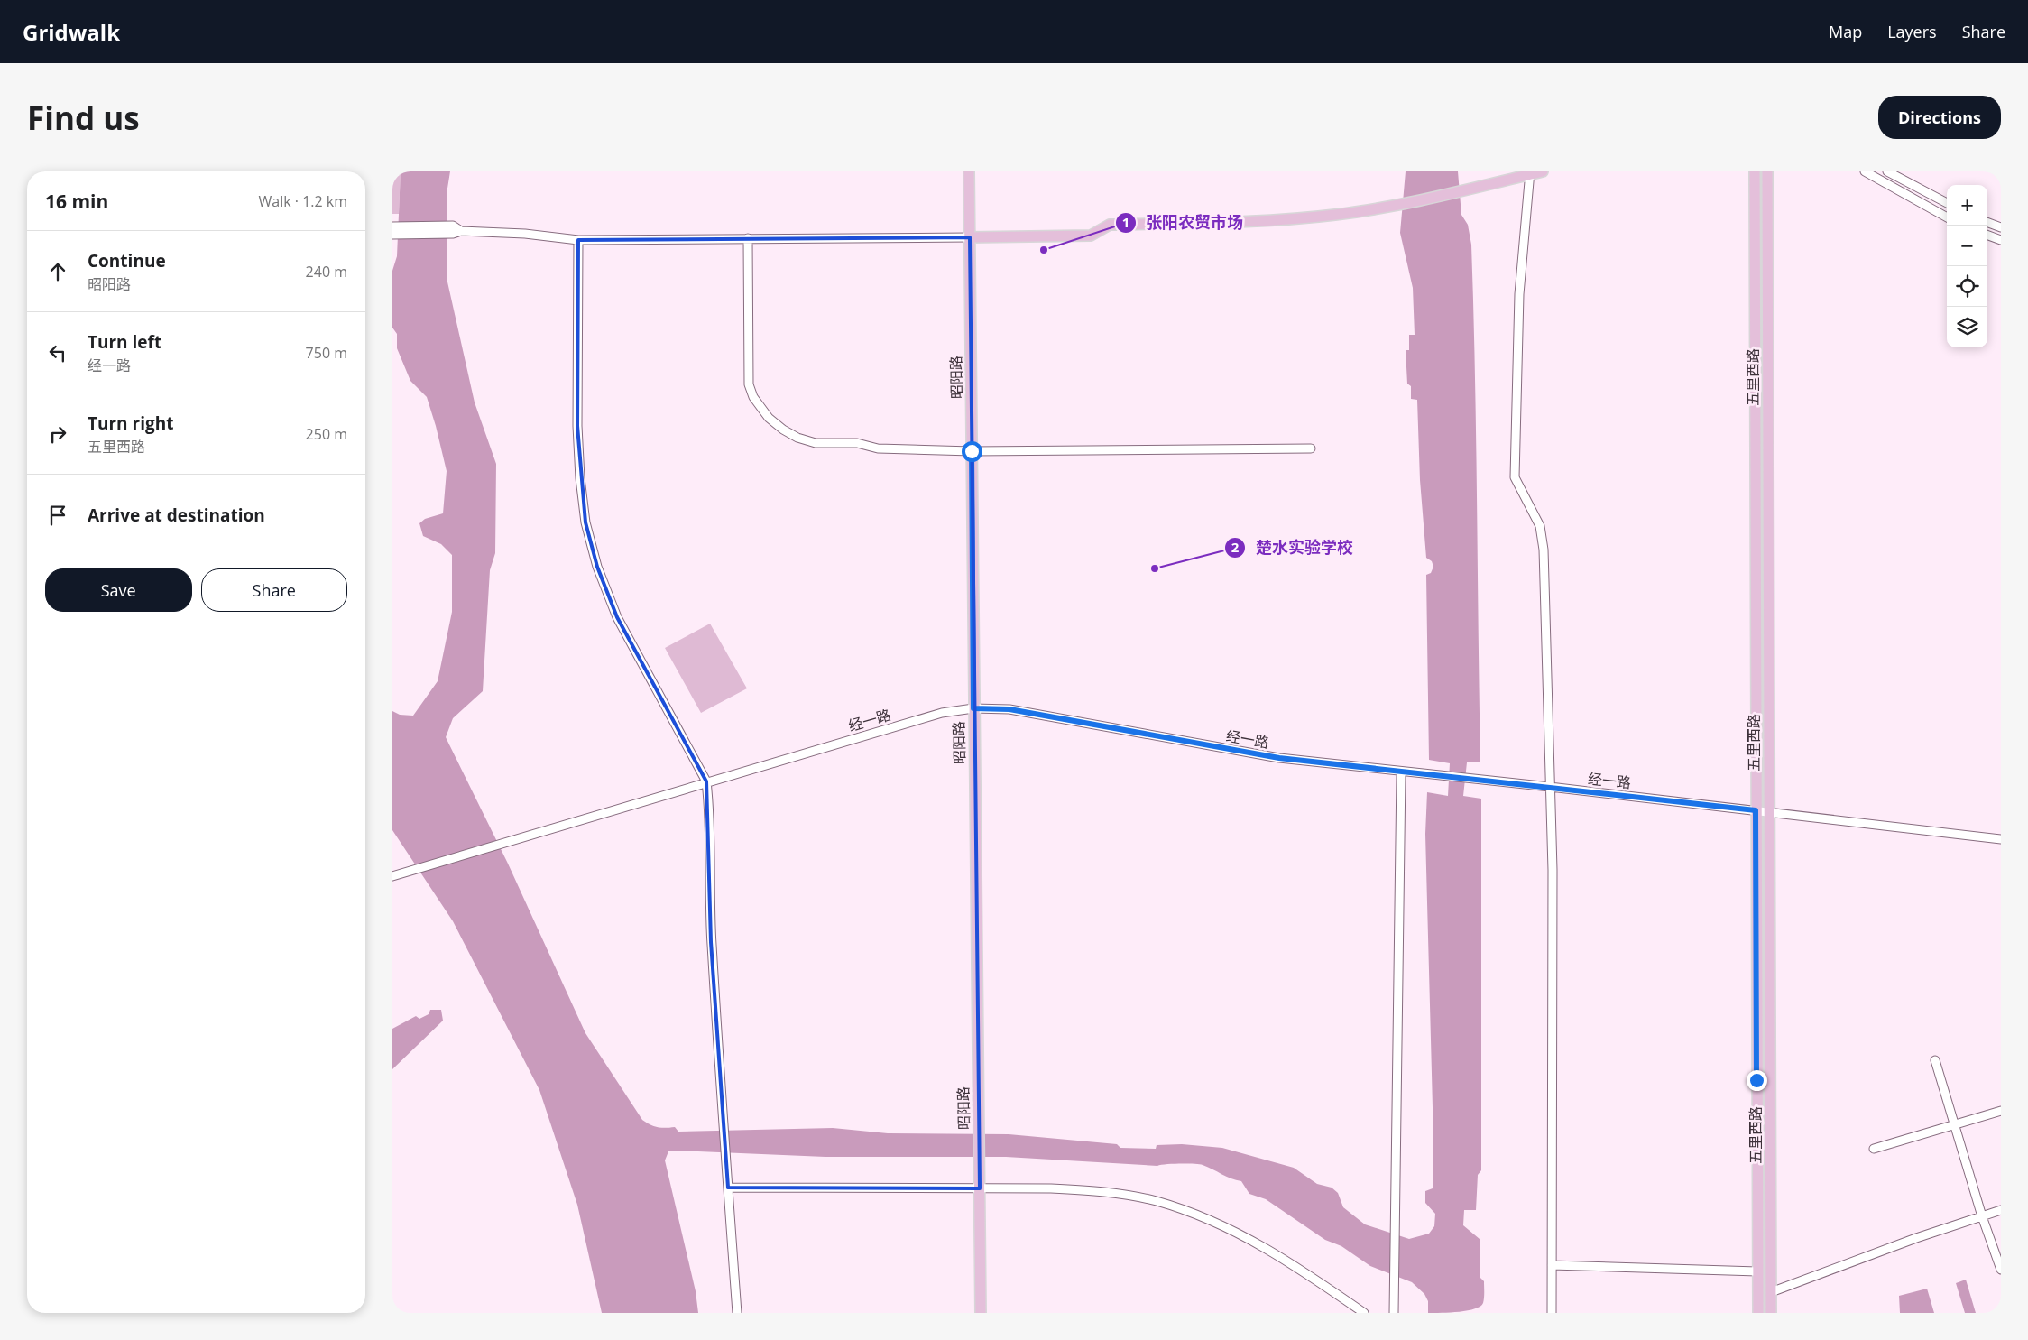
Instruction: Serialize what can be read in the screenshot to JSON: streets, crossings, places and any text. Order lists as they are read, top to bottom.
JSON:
{
  "streets": {
    "main road": ["昭阳路", "五里西路"],
    "street": ["经一路"]
  },
  "crossings": [
    ["昭阳路", "经一路"],
    ["五里西路", "经一路"]
  ],
  "places": ["张阳农贸市场", "楚水实验学校"],
  "page": {
    "header": "Gridwalk",
    "nav": ["Map", "Layers", "Share"],
    "buttons": [
      "Directions",
      ["Save", "Share"]
    ],
    "title": "Find us",
    "heading": ["16 min", "Walk · 1.2 km"],
    "map_buttons": ["+", "−"],
    "list": [
      ["Continue", "昭阳路", "240 m"],
      ["Turn left", "经一路", "750 m"],
      ["Turn right", "五里西路", "250 m"],
      "Arrive at destination"
    ]
  }
}
